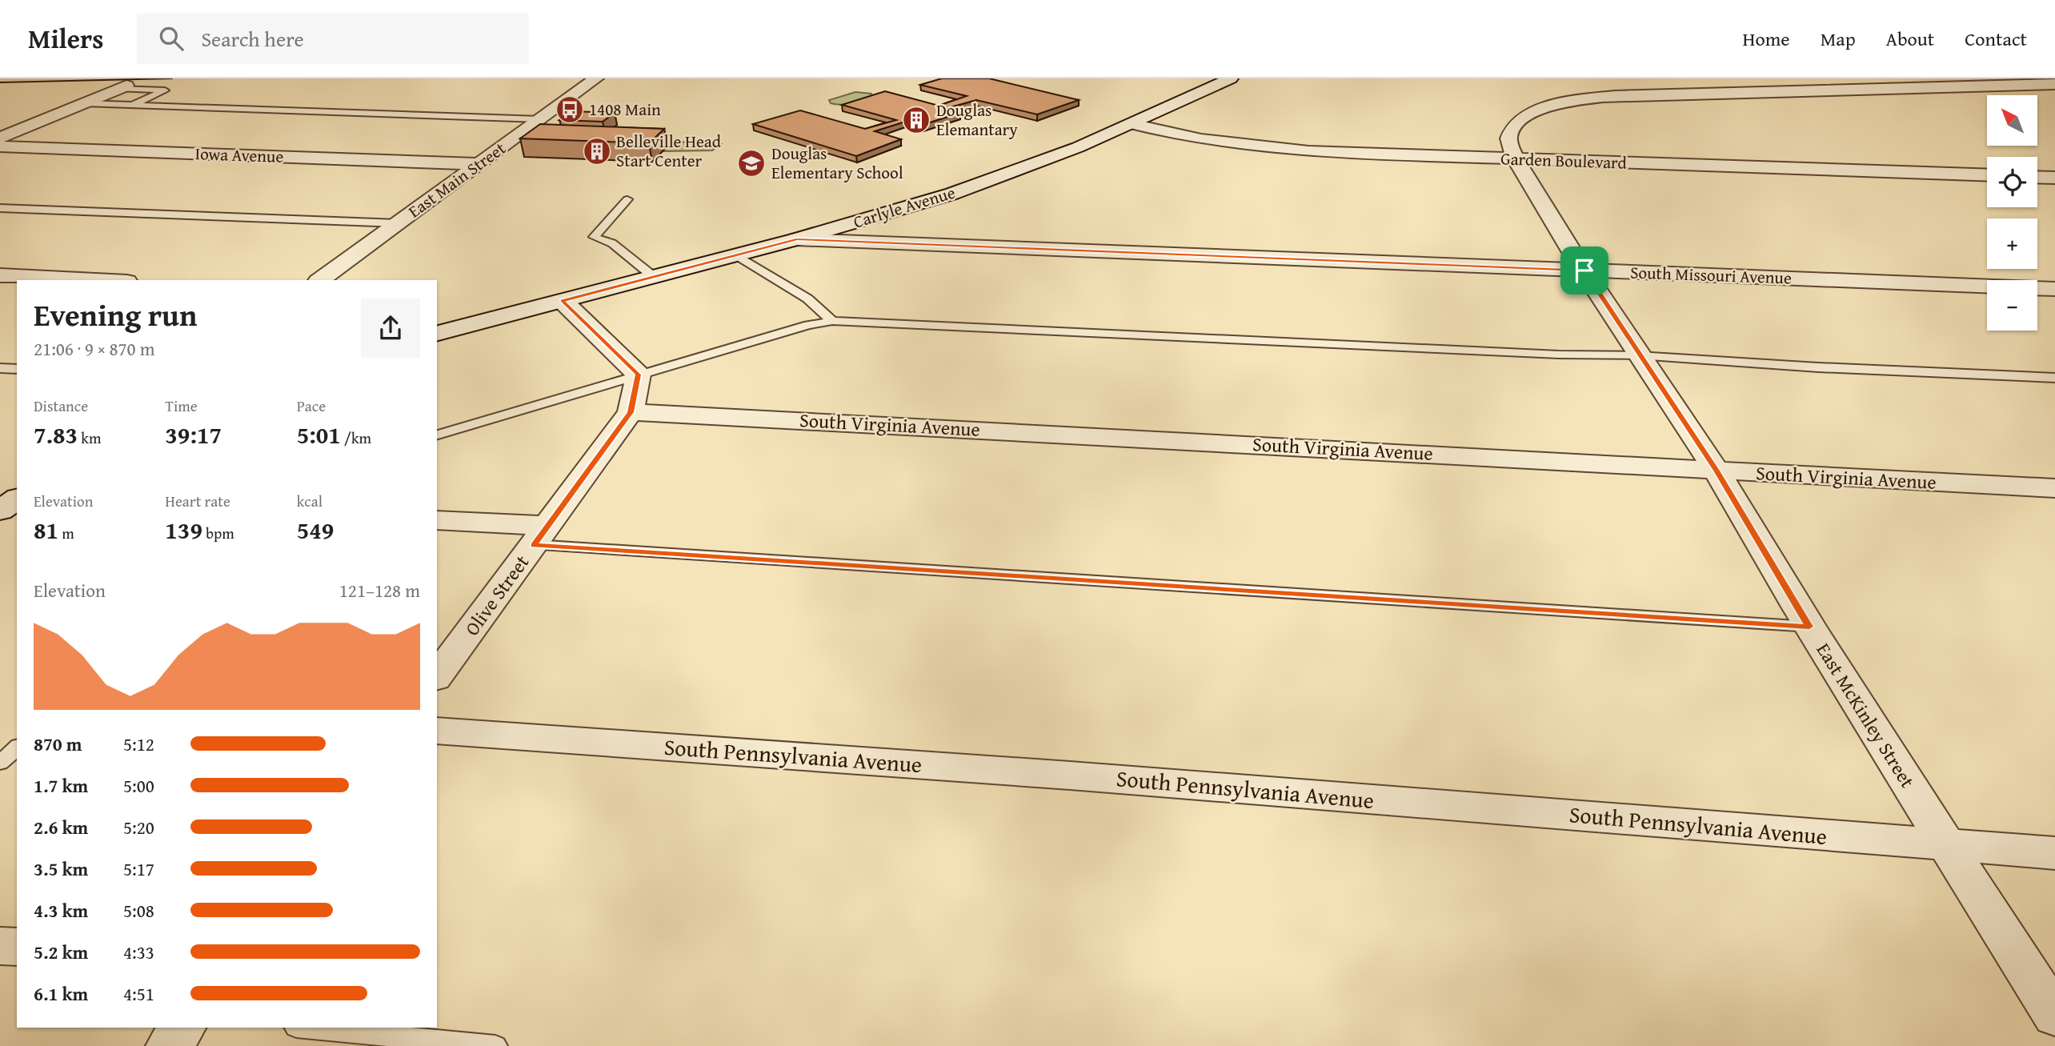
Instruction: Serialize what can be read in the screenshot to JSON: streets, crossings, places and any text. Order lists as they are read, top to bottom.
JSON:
{
  "streets": {
    "street": [
      "Iowa Avenue",
      "Garden Boulevard",
      "East Main Street",
      "Carlyle Avenue",
      "South Missouri Avenue",
      "South Virginia Avenue",
      "Olive Street",
      "East McKinley Street",
      "South Pennsylvania Avenue"
    ]
  },
  "crossings": [
    ["Iowa Avenue", "East Main Street"],
    ["Garden Boulevard", "Carlyle Avenue"],
    ["Garden Boulevard", "East McKinley Street"],
    ["Carlyle Avenue", "South Missouri Avenue"],
    ["South Missouri Avenue", "East McKinley Street"],
    ["South Virginia Avenue", "Olive Street"],
    ["South Virginia Avenue", "East McKinley Street"],
    ["East McKinley Street", "South Pennsylvania Avenue"]
  ],
  "places": {
    "bus stop": ["1408 Main"],
    "building": ["Douglas Elemantary", "Belleville Head Start Center"],
    "school or university": ["Douglas Elementary School"]
  },
  "north": "top left",
  "page": {
    "header": "Milers",
    "search": "Search here",
    "nav": [
      "Home",
      "Map",
      "About",
      "Contact"
    ],
    "map_buttons": ["+", "−"],
    "heading": ["Evening run", "21:06 · 9 × 870 m"],
    "stats": [
      ["Distance", "7.83 km"],
      ["Time", "39:17"],
      ["Pace", "5:01 /km"],
      ["Elevation", "81 m"],
      ["Heart rate", "139 bpm"],
      ["kcal", "549"]
    ],
    "chart": ["Elevation", "121–128 m"],
    "list": [
      {
        "name": "870 m",
        "note": "5:12"
      },
      {
        "name": "1.7 km",
        "note": "5:00"
      },
      {
        "name": "2.6 km",
        "note": "5:20"
      },
      {
        "name": "3.5 km",
        "note": "5:17"
      },
      {
        "name": "4.3 km",
        "note": "5:08"
      },
      {
        "name": "5.2 km",
        "note": "4:33"
      },
      {
        "name": "6.1 km",
        "note": "4:51"
      }
    ]
  }
}
